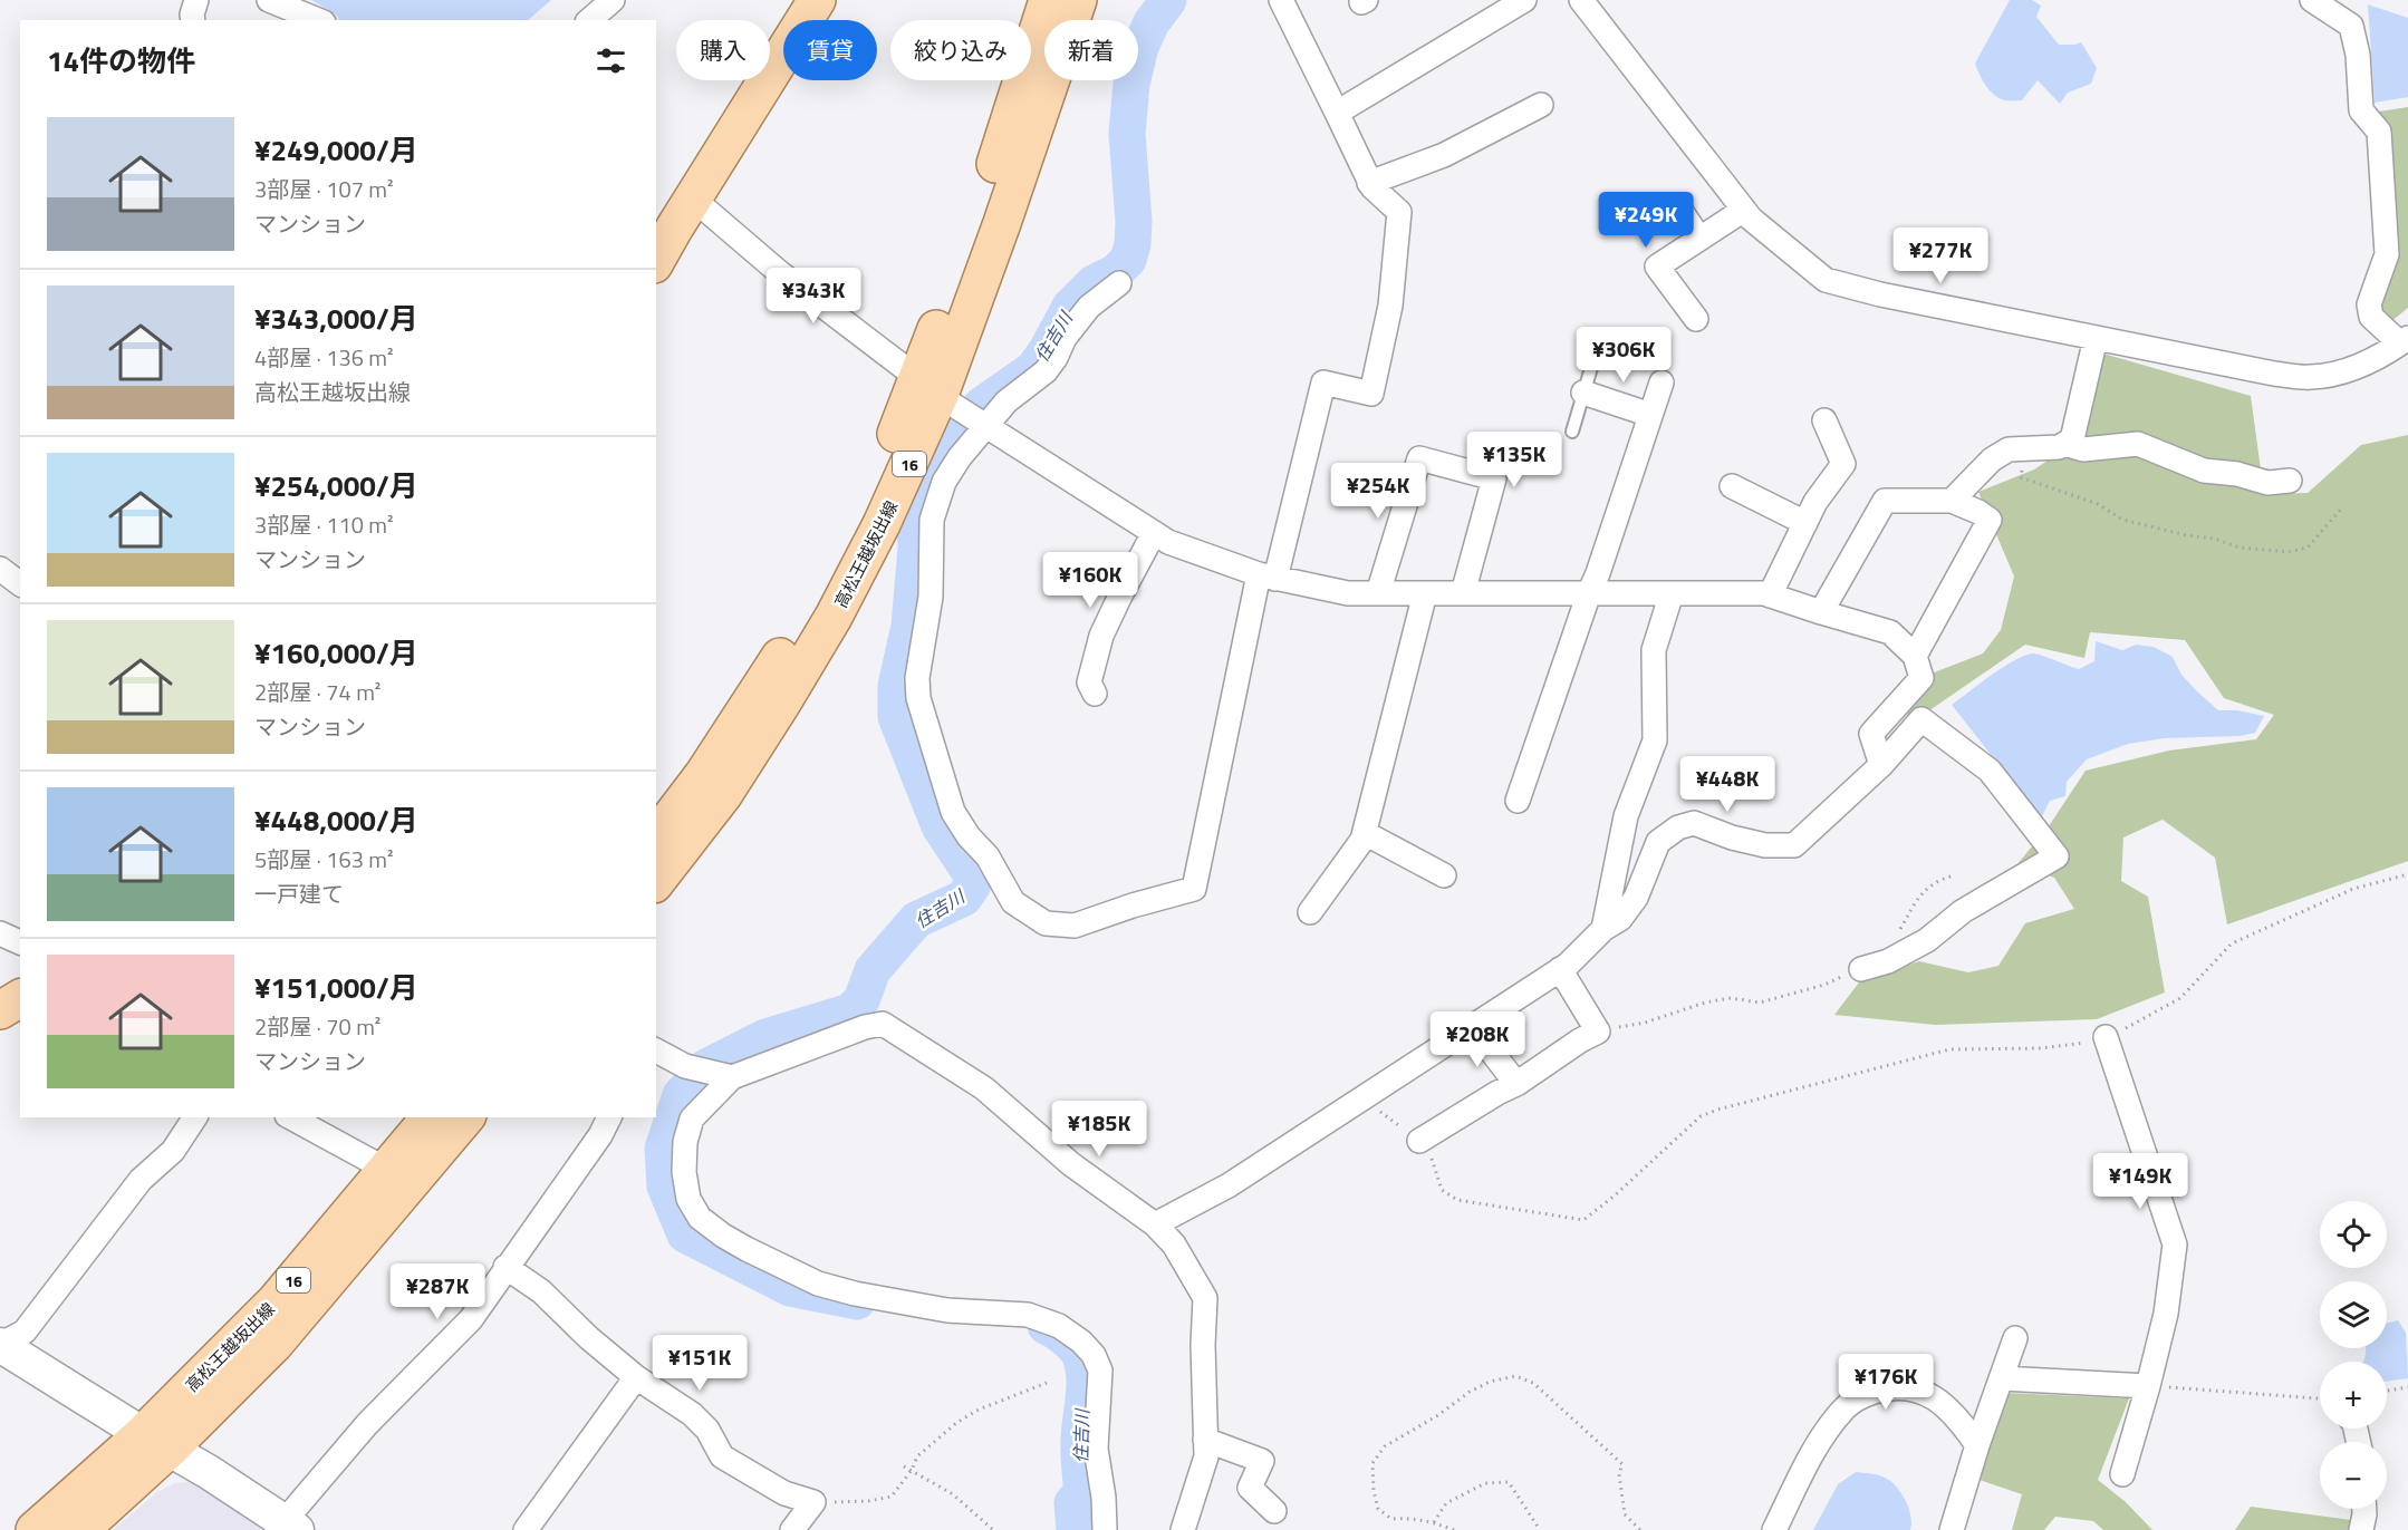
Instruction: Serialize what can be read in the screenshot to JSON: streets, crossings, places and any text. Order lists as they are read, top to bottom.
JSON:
{
  "streets": {
    "main road": ["16", "高松王越坂出線"]
  },
  "water": ["住吉川"],
  "page": {
    "chip": [
      "購入",
      "賃貸",
      "絞り込み",
      "新着"
    ],
    "heading": "14件の物件",
    "list": [
      {
        "name": "¥249,000/月",
        "note": "3部屋 · 107 m² · マンション"
      },
      {
        "name": "¥343,000/月",
        "note": "4部屋 · 136 m² · 高松王越坂出線"
      },
      {
        "name": "¥254,000/月",
        "note": "3部屋 · 110 m² · マンション"
      },
      {
        "name": "¥160,000/月",
        "note": "2部屋 · 74 m² · マンション"
      },
      {
        "name": "¥448,000/月",
        "note": "5部屋 · 163 m² · 一戸建て"
      },
      {
        "name": "¥151,000/月",
        "note": "2部屋 · 70 m² · マンション"
      }
    ],
    "price": [
      "¥249K",
      "¥277K",
      "¥343K",
      "¥306K",
      "¥135K",
      "¥254K",
      "¥160K",
      "¥448K",
      "¥208K",
      "¥185K",
      "¥149K",
      "¥287K",
      "¥151K",
      "¥176K"
    ],
    "map_buttons": ["+", "−"]
  }
}
